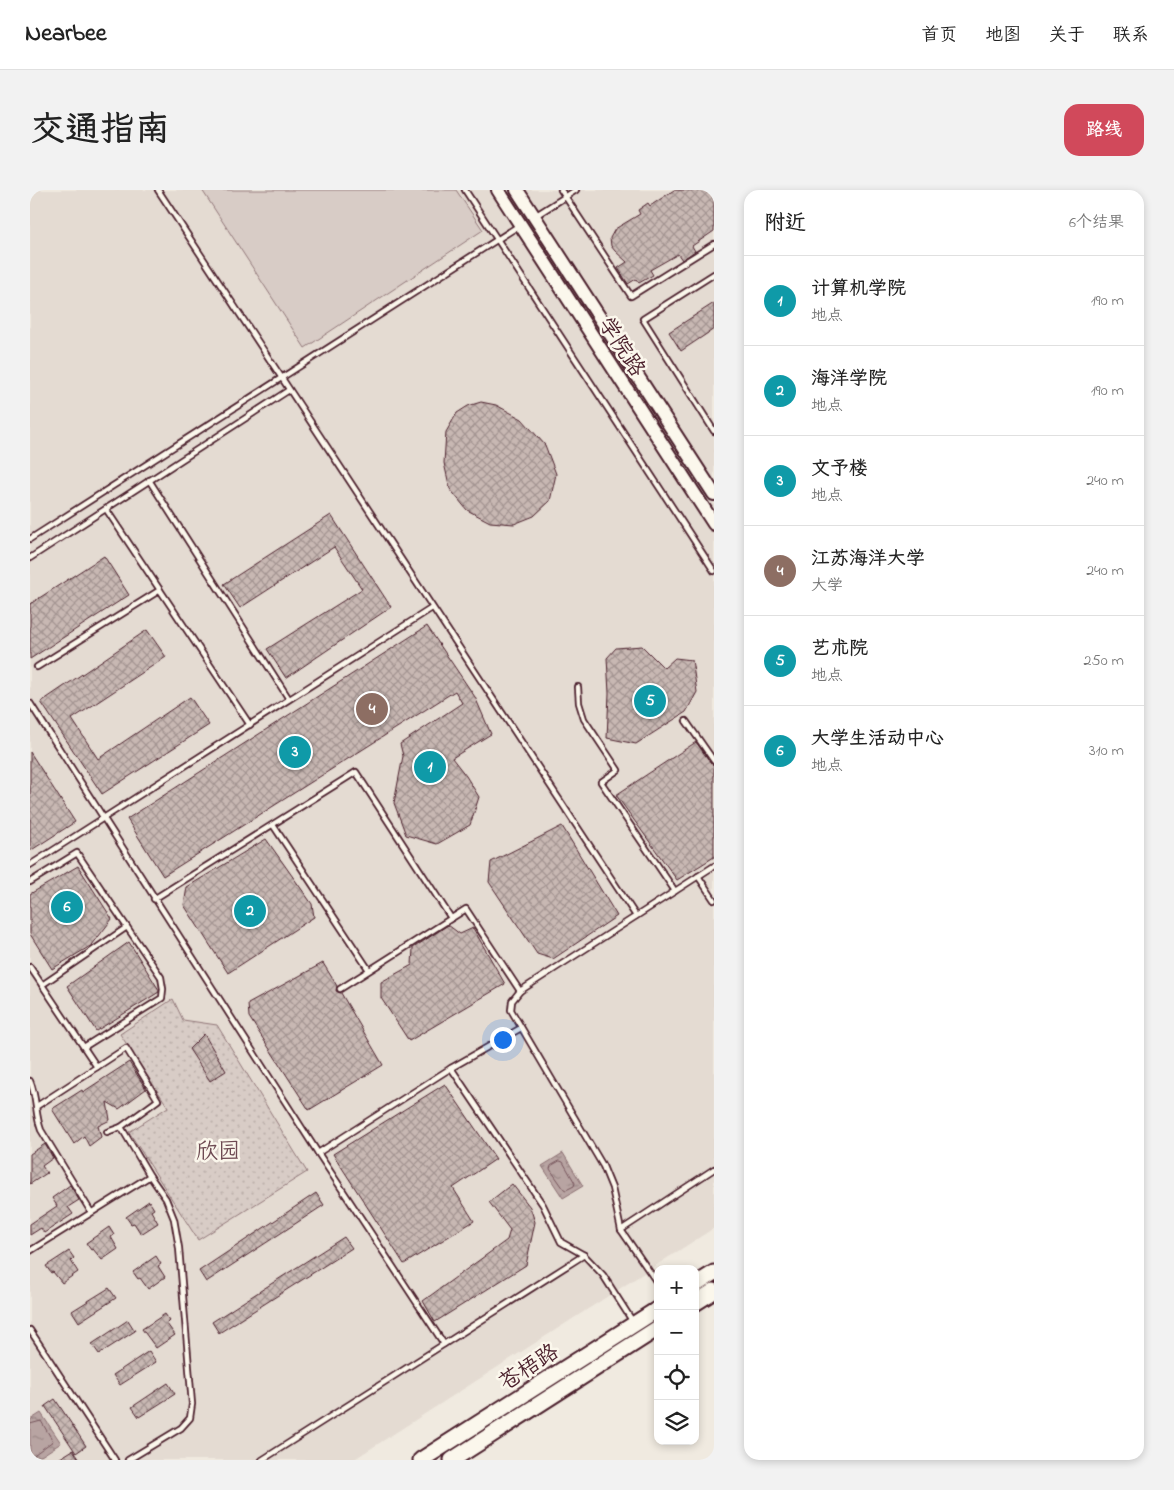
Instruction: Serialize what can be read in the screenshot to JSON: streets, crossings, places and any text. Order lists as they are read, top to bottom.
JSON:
{
  "streets": {
    "main road": ["学院路", "苍梧路"]
  },
  "parks": ["欣园"],
  "page": {
    "header": "Nearbee",
    "nav": [
      "首页",
      "地图",
      "关于",
      "联系"
    ],
    "title": "交通指南",
    "buttons": "路线",
    "heading": ["附近", "6个结果"],
    "list": [
      {
        "mark": "1",
        "name": "计算机学院",
        "note": "地点",
        "value": "190 m"
      },
      {
        "mark": "2",
        "name": "海洋学院",
        "note": "地点",
        "value": "190 m"
      },
      {
        "mark": "3",
        "name": "文予楼",
        "note": "地点",
        "value": "240 m"
      },
      {
        "mark": "4",
        "name": "江苏海洋大学",
        "note": "大学",
        "value": "240 m"
      },
      {
        "mark": "5",
        "name": "艺术院",
        "note": "地点",
        "value": "250 m"
      },
      {
        "mark": "6",
        "name": "大学生活动中心",
        "note": "地点",
        "value": "310 m"
      }
    ],
    "pins": [
      "5",
      "4",
      "3",
      "1",
      "6",
      "2"
    ],
    "map_buttons": ["+", "−"]
  }
}
